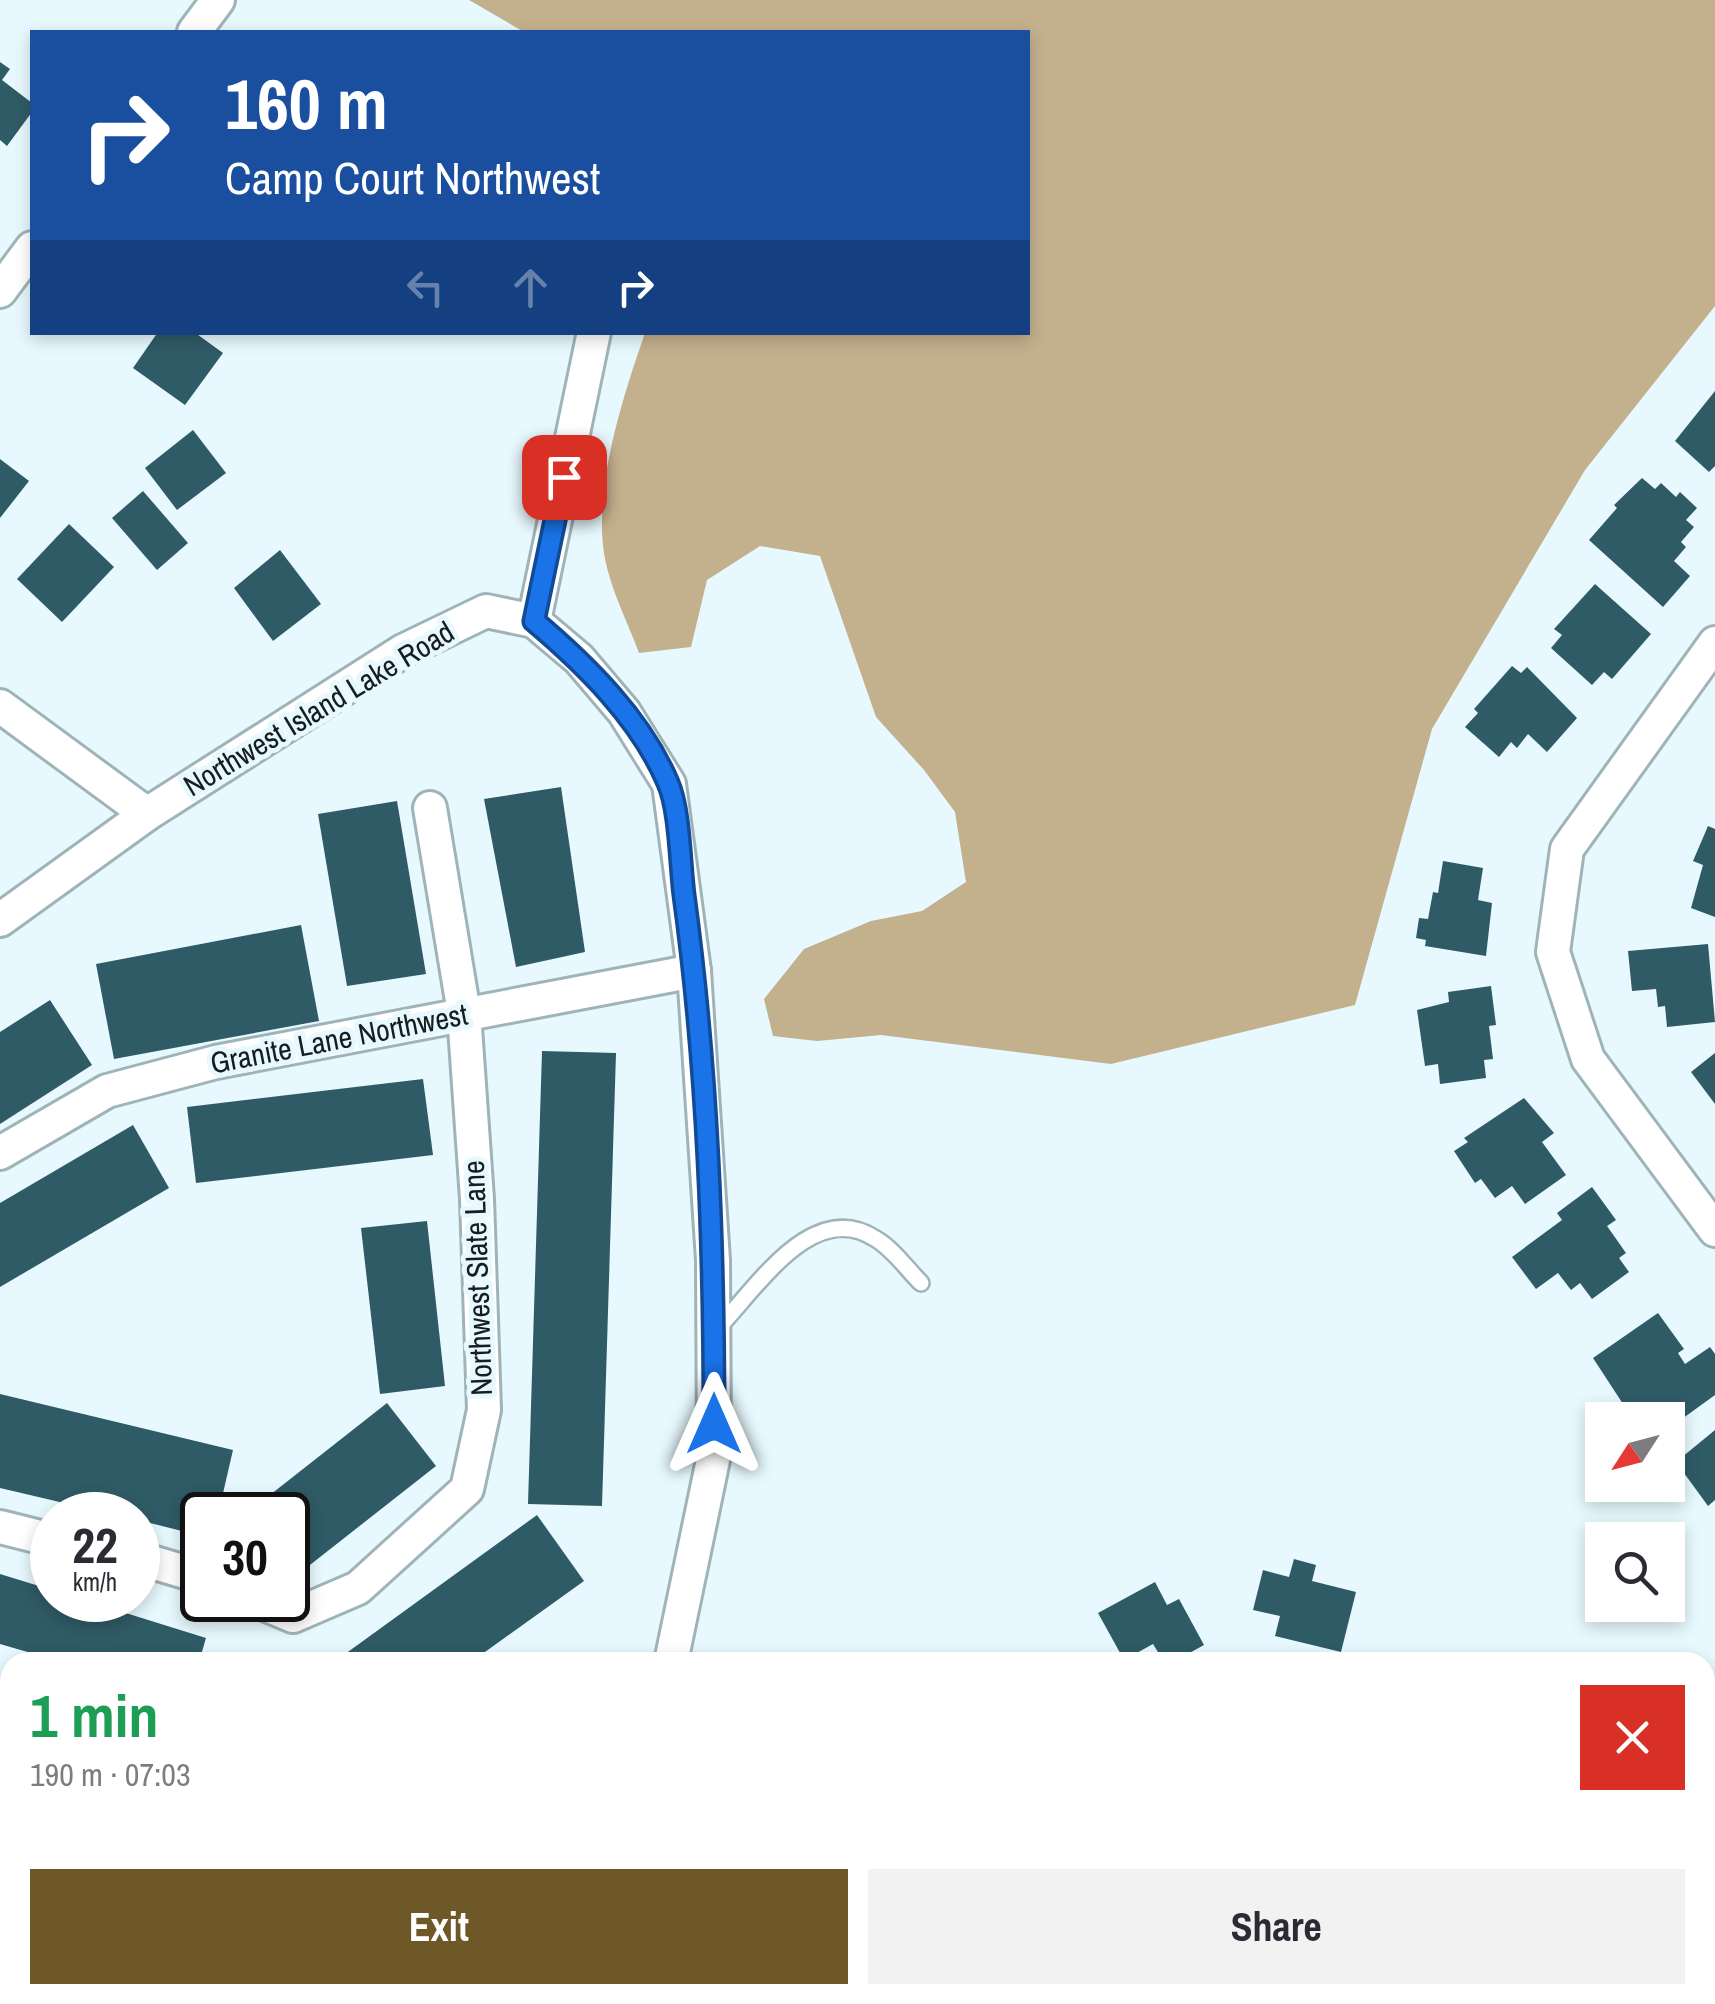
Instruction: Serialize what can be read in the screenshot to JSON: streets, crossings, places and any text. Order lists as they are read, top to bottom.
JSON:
{
  "streets": {
    "street": ["Northwest Island Lake Road", "Granite Lane Northwest", "Northwest Slate Lane"]
  },
  "crossings": [
    ["Northwest Island Lake Road", "Granite Lane Northwest"],
    ["Granite Lane Northwest", "Northwest Slate Lane"]
  ],
  "north": "bottom left",
  "page": {
    "turn": ["160 m", "Camp Court Northwest"],
    "speed": "22 km/h",
    "limit": "30",
    "heading": ["1 min", "190 m · 07:03"],
    "buttons": ["Exit", "Share"]
  }
}
